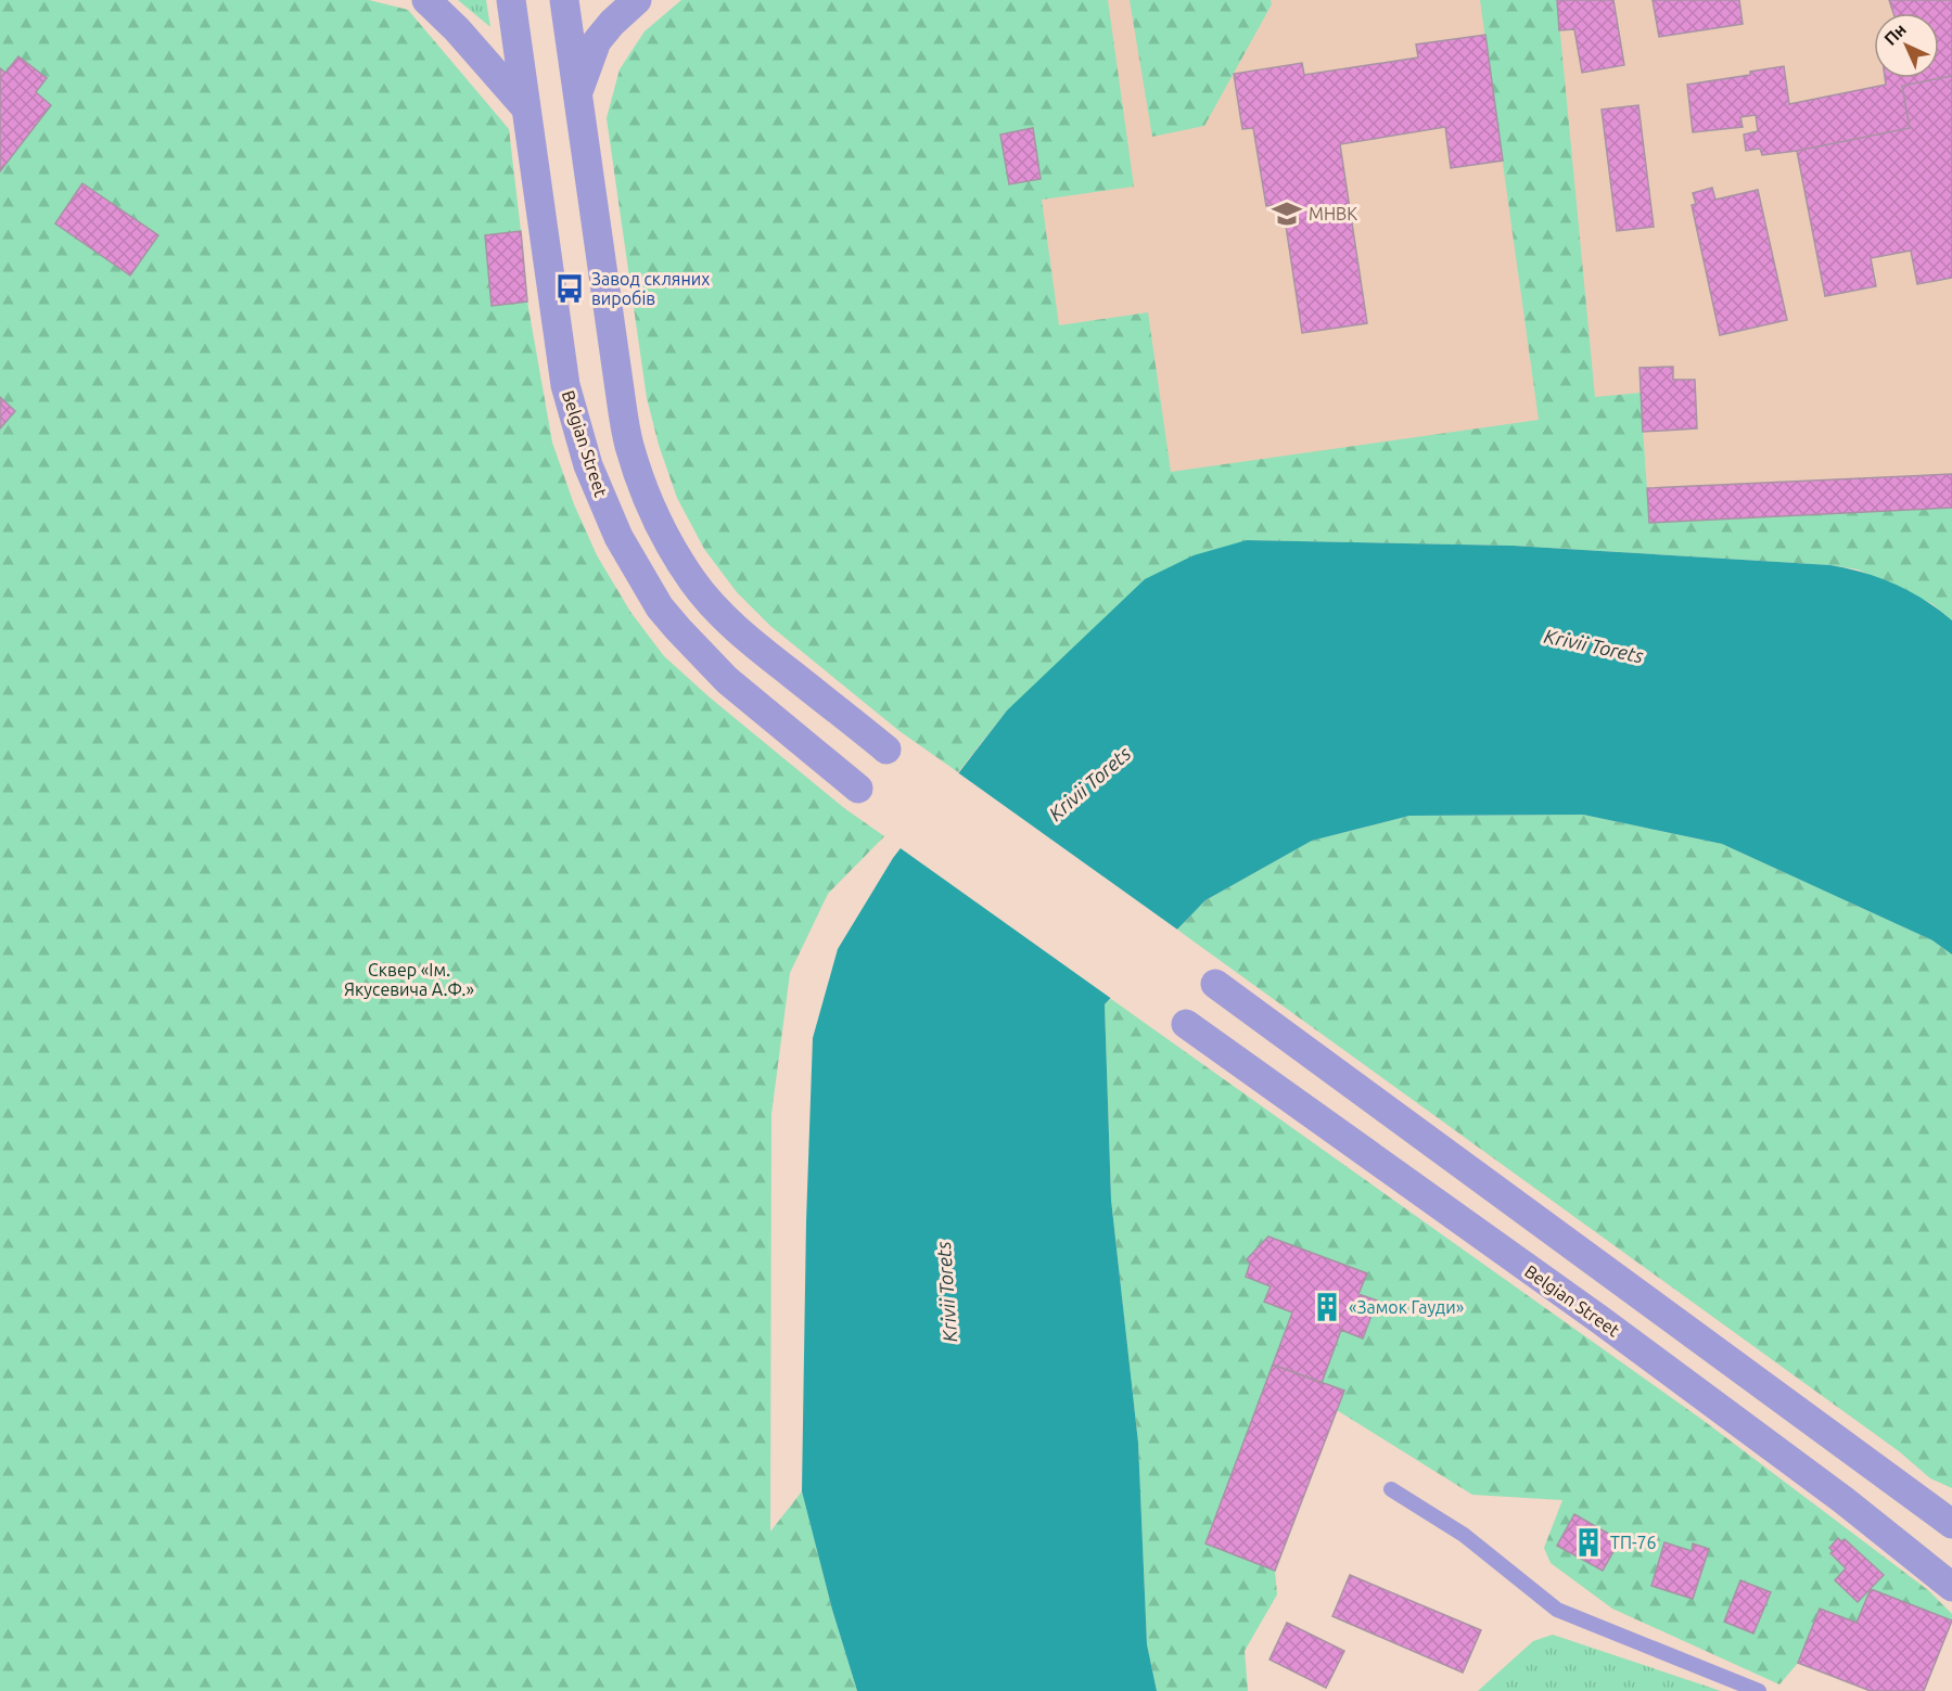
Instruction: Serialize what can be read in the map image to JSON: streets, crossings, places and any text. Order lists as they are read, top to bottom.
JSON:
{
  "streets": {
    "street": ["Belgian Street"]
  },
  "water": ["Krivii Torets"],
  "parks": ["Сквер «Ім. Якусевича А.Ф.»"],
  "places": {
    "school or university": ["МНВК"],
    "bus stop": ["Завод скляних виробів"],
    "building": ["«Замок Гауди»", "ТП-76"]
  },
  "north": "top left"
}
